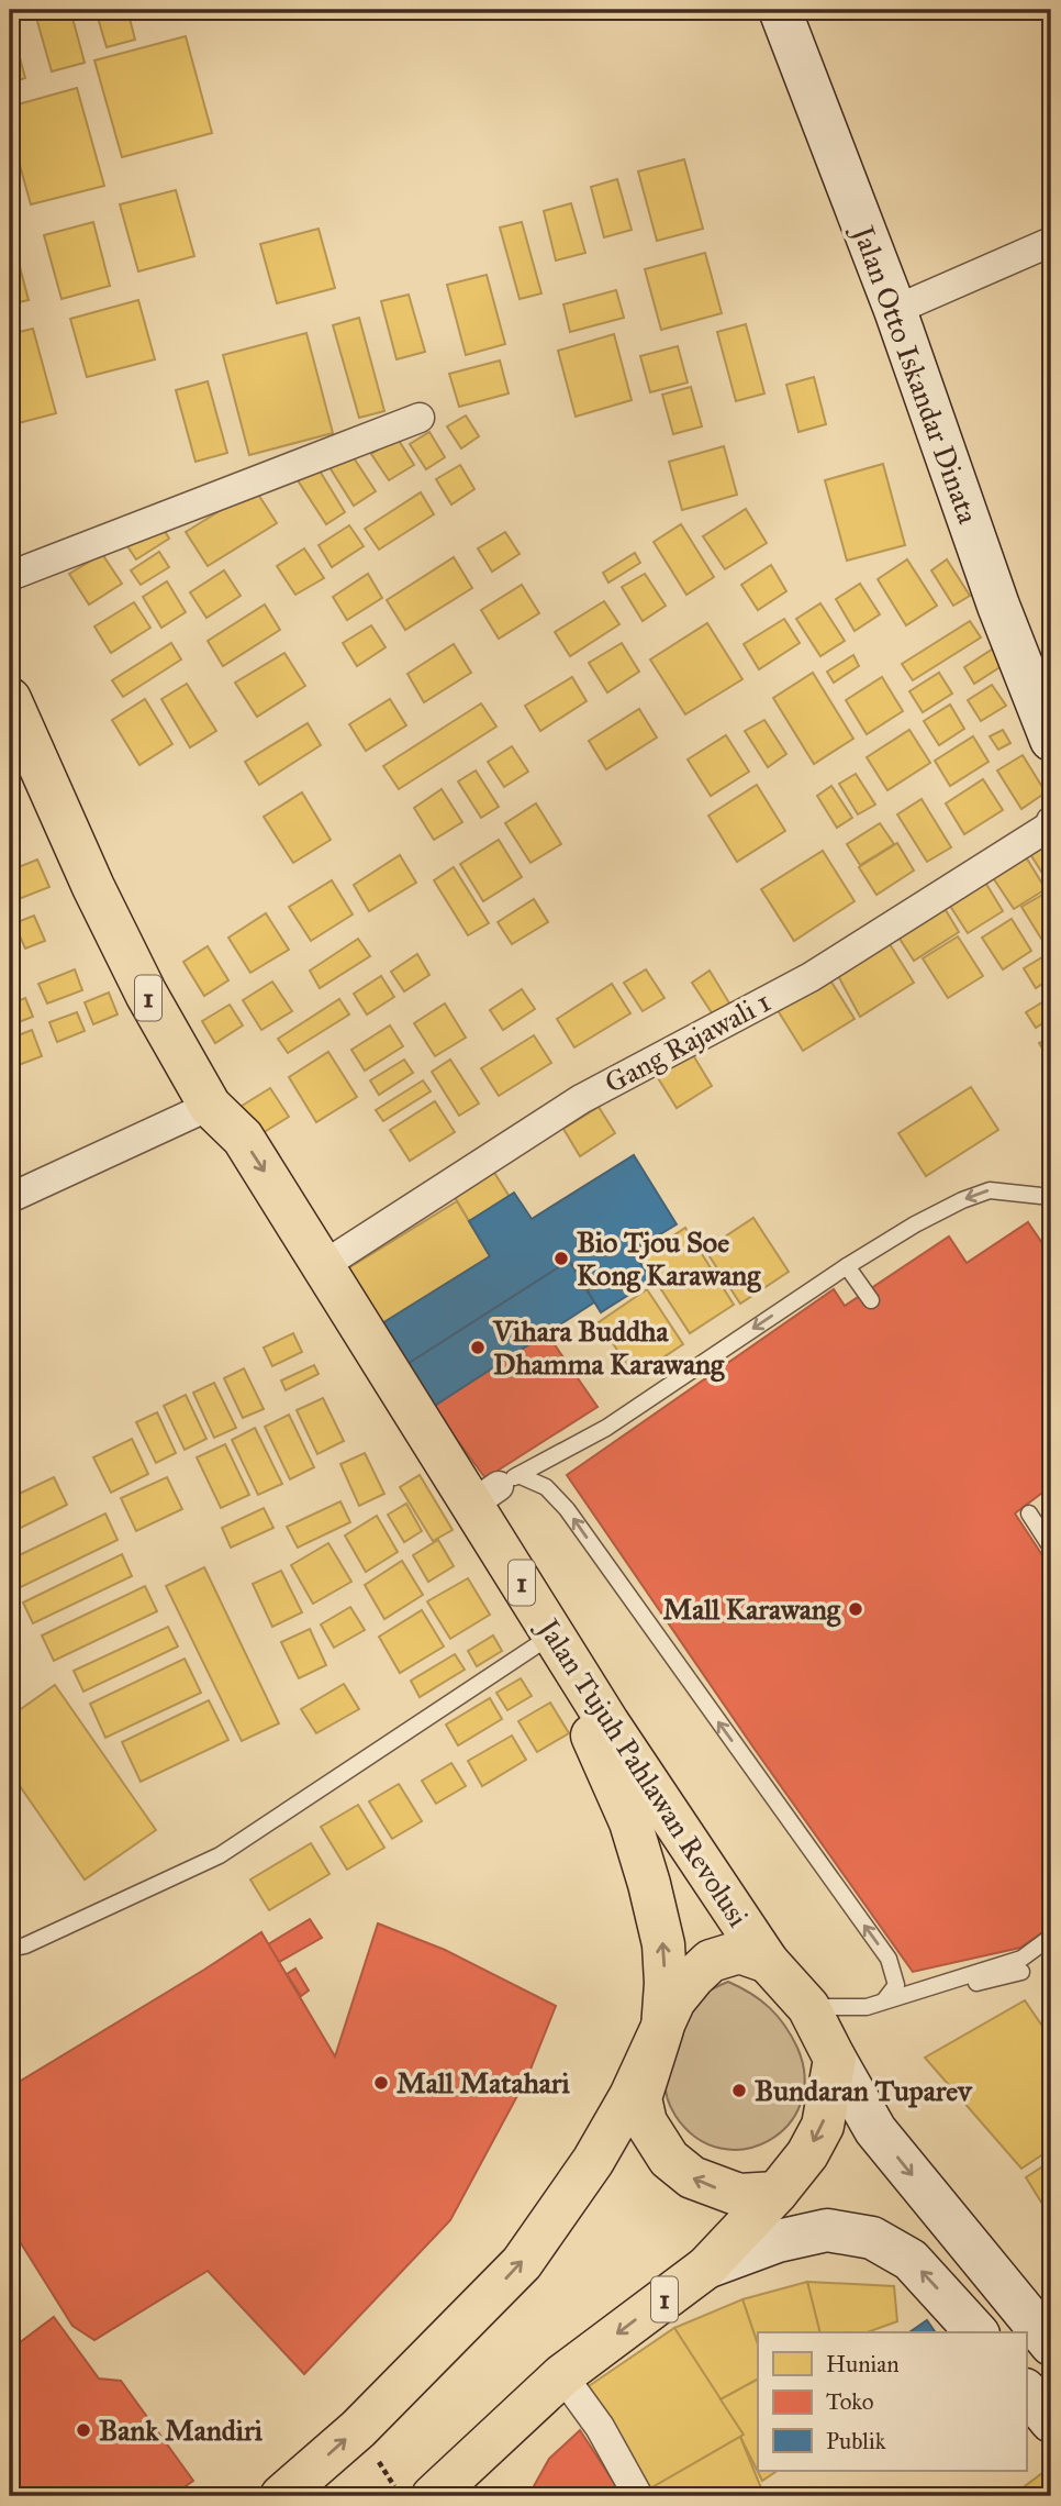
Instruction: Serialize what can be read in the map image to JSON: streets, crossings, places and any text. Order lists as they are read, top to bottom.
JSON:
{
  "streets": {
    "main road": ["Jalan Otto Iskandar Dinata", "1", "Jalan Tujuh Pahlawan Revolusi"],
    "street": ["Gang Rajawali 1"]
  },
  "crossings": [
    ["1", "Jalan Tujuh Pahlawan Revolusi"],
    ["Gang Rajawali 1", "Jalan Tujuh Pahlawan Revolusi"]
  ],
  "places": [
    "Bio Tjou Soe Kong Karawang",
    "Vihara Buddha Dhamma Karawang",
    "Mall Karawang",
    "Mall Matahari",
    "Bundaran Tuparev",
    "Bank Mandiri"
  ],
  "legend": ["Hunian", "Toko", "Publik"]
}
